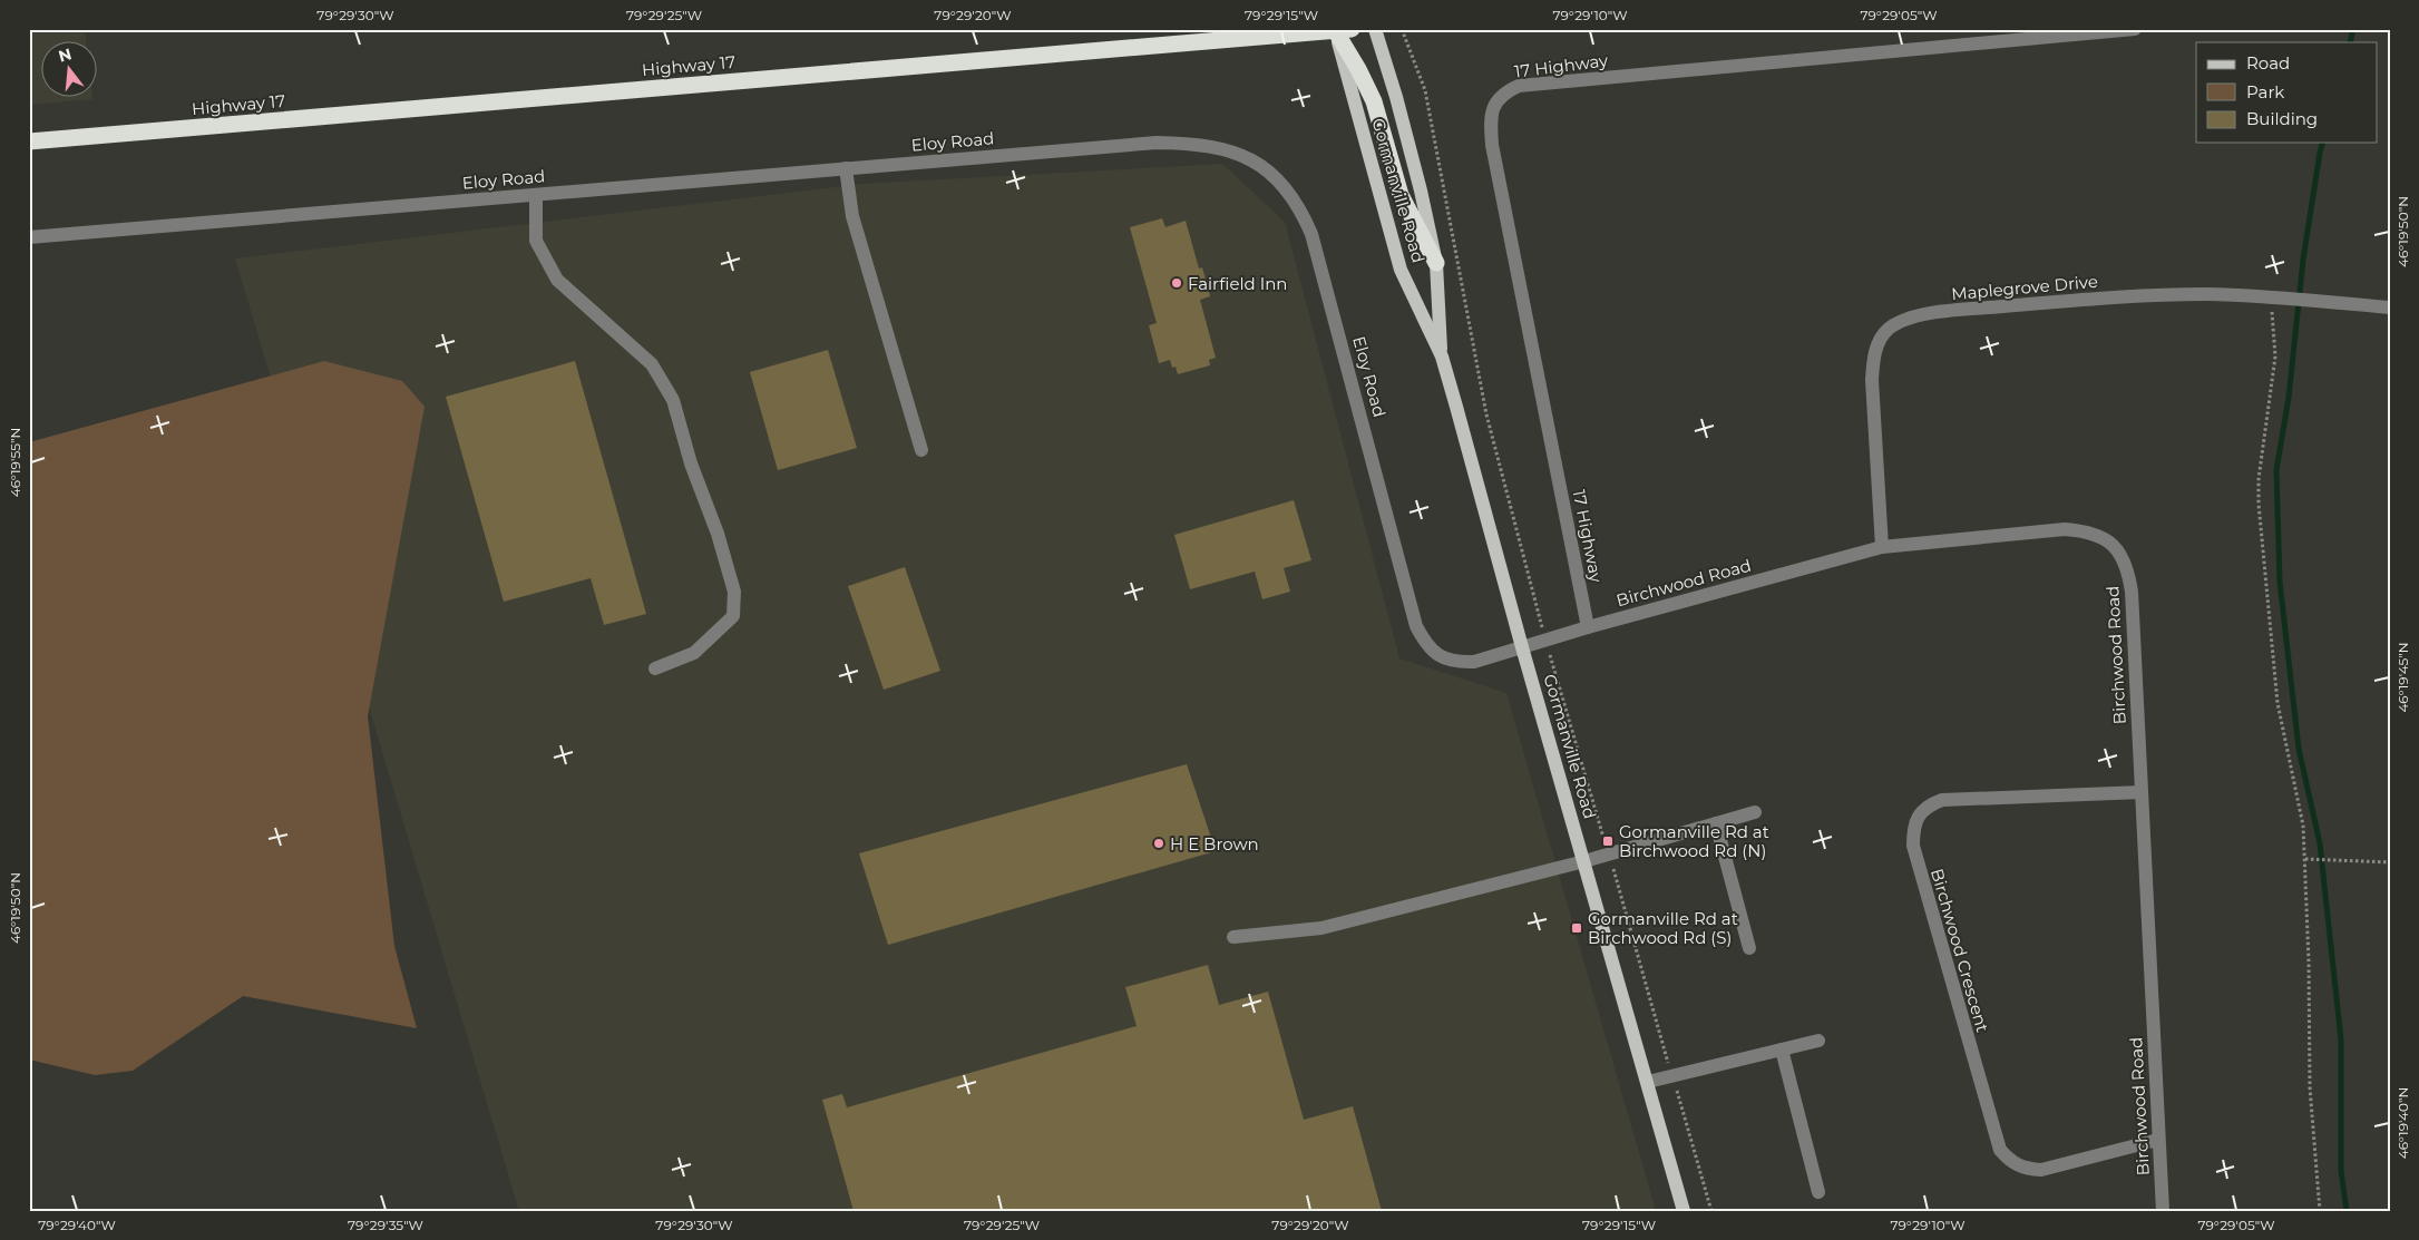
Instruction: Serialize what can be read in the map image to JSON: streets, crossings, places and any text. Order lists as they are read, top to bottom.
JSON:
{
  "streets": {
    "highway": ["Highway 17"],
    "main road": ["Gormanville Road"],
    "street": [
      "17 Highway",
      "Eloy Road",
      "Maplegrove Drive",
      "Birchwood Road",
      "Birchwood Crescent"
    ]
  },
  "crossings": [
    ["Highway 17", "Gormanville Road"],
    ["17 Highway", "Birchwood Road"],
    ["Eloy Road", "Gormanville Road"],
    ["Eloy Road", "Birchwood Road"],
    ["Gormanville Road", "Birchwood Road"],
    ["Maplegrove Drive", "Birchwood Road"],
    ["Birchwood Road", "Birchwood Crescent"]
  ],
  "places": {
    "other": ["Fairfield Inn", "H E Brown"],
    "transit": ["Gormanville Rd at Birchwood Rd (N)", "Gormanville Rd at Birchwood Rd (S)"]
  },
  "legend": ["Road", "Park", "Building"],
  "north": "top",
  "coordinates": [
    "79°29'30\"W",
    "79°29'25\"W",
    "79°29'20\"W",
    "79°29'15\"W",
    "79°29'10\"W",
    "79°29'05\"W",
    "46°19'50\"N",
    "46°19'55\"N",
    "46°19'45\"N",
    "46°19'40\"N",
    "79°29'40\"W",
    "79°29'35\"W"
  ]
}
